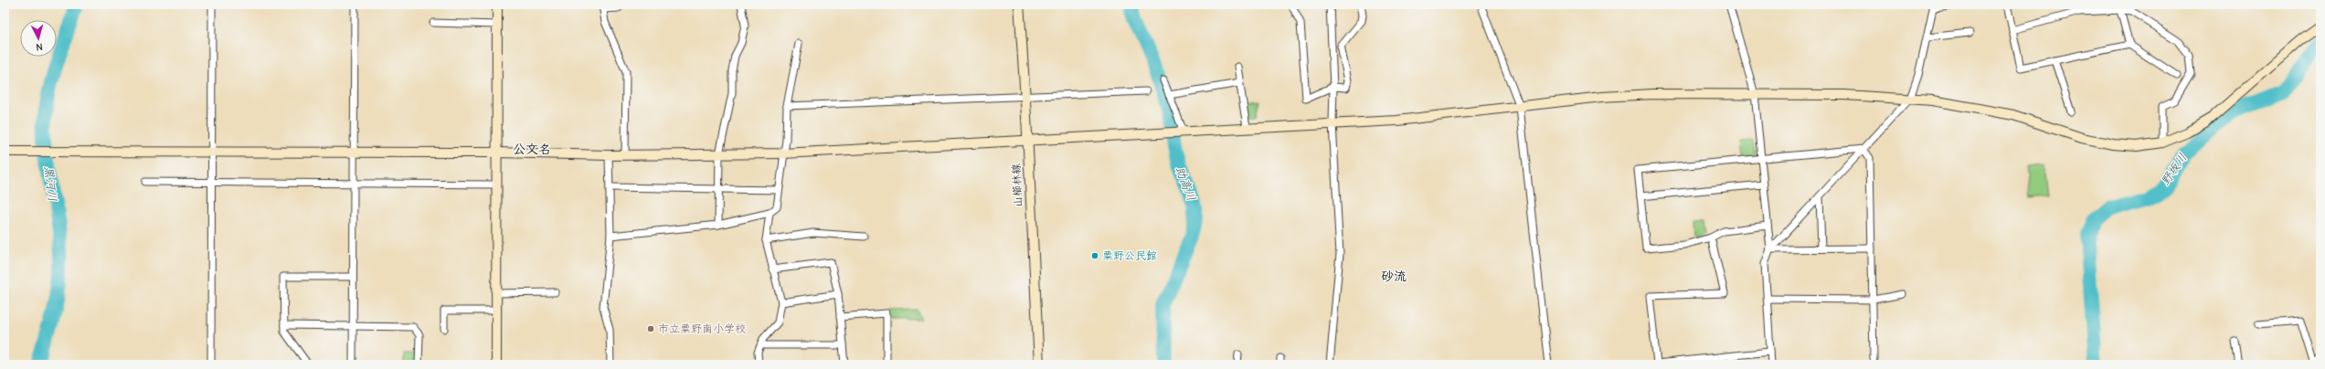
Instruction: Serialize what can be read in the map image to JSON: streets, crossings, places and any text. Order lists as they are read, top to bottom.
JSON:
{
  "streets": {
    "street": ["山櫛林線"]
  },
  "districts": ["公文名", "砂流"],
  "water": ["野坂川", "黒河川", "助高川"],
  "places": ["粟野公民館", "市立粟野南小学校"],
  "north": "bottom"
}
